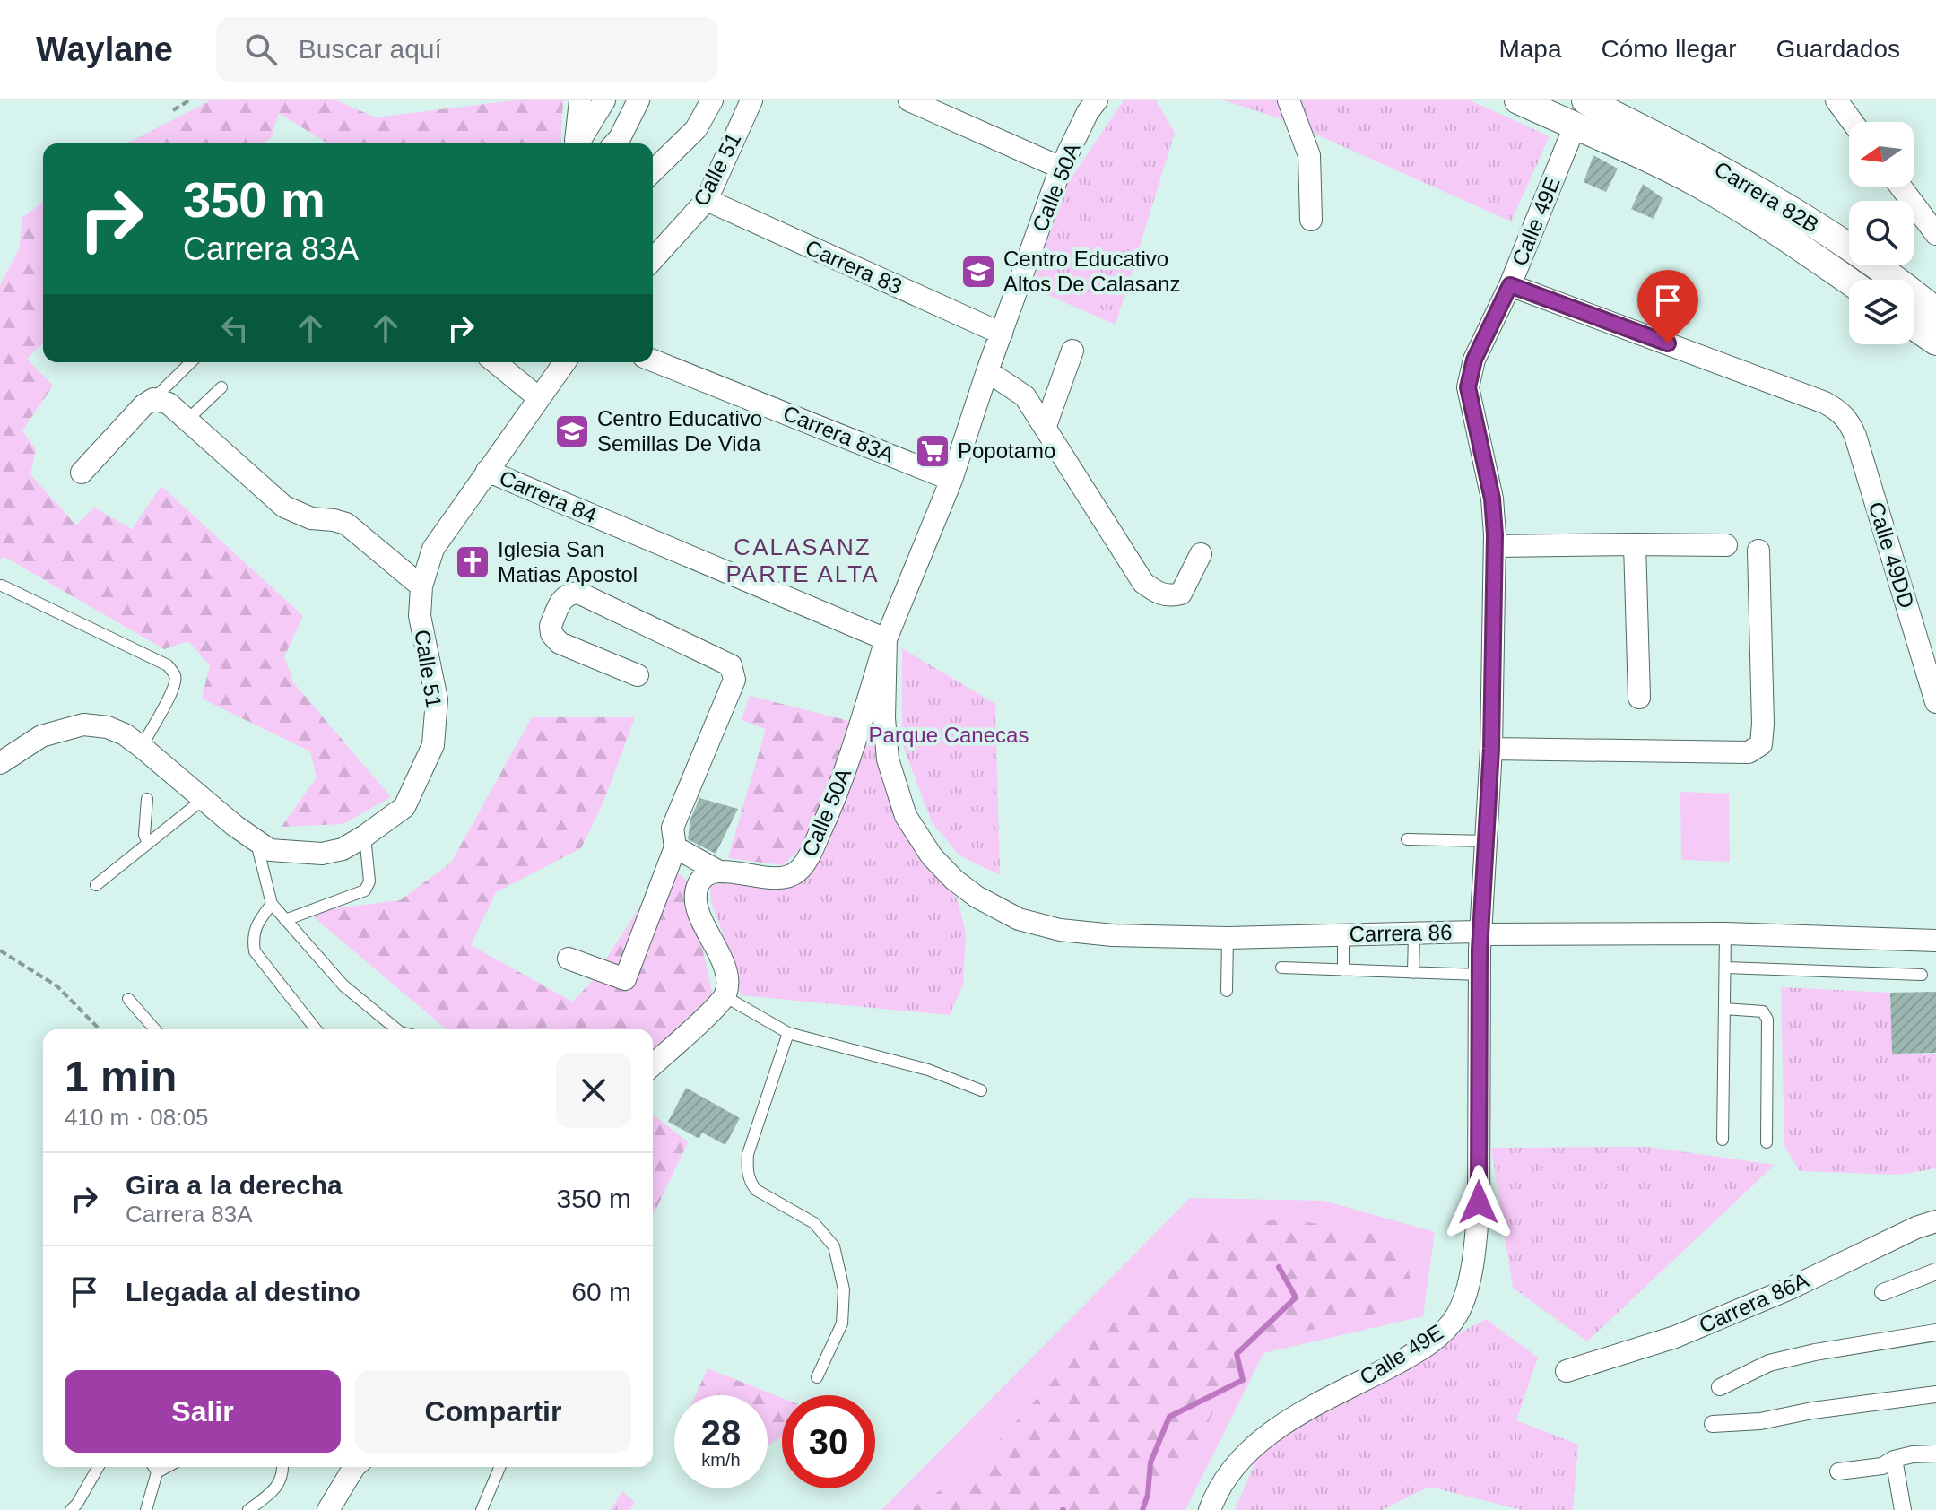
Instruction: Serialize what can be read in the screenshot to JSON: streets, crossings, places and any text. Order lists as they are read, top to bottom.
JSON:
{
  "streets": {
    "street": [
      "Calle 51",
      "Calle 50A",
      "Carrera 82B",
      "Calle 49E",
      "Carrera 83",
      "Carrera 83A",
      "Carrera 84",
      "Calle 49DD",
      "Carrera 86",
      "Carrera 86A"
    ]
  },
  "crossings": [
    ["Calle 51", "Carrera 83"],
    ["Calle 51", "Carrera 84"],
    ["Calle 50A", "Carrera 83"],
    ["Calle 50A", "Carrera 83A"],
    ["Calle 50A", "Carrera 84"],
    ["Calle 50A", "Carrera 86"],
    ["Carrera 82B", "Calle 49E"],
    ["Calle 49E", "Calle 49DD"],
    ["Calle 49E", "Carrera 86"]
  ],
  "districts": ["CALASANZ PARTE ALTA"],
  "parks": ["Parque Canecas"],
  "places": {
    "school or university": ["Centro Educativo Altos De Calasanz", "Centro Educativo Semillas De Vida"],
    "supermarket": ["Popotamo"],
    "church": ["Iglesia San Matias Apostol"]
  },
  "north": "left",
  "page": {
    "header": "Waylane",
    "search": "Buscar aquí",
    "nav": ["Mapa", "Cómo llegar", "Guardados"],
    "turn": ["350 m", "Carrera 83A"],
    "heading": ["1 min", "410 m · 08:05"],
    "list": [
      {
        "name": "Gira a la derecha",
        "note": "Carrera 83A",
        "value": "350 m"
      },
      {
        "name": "Llegada al destino",
        "value": "60 m"
      }
    ],
    "buttons": ["Salir", "Compartir"],
    "speed": "28 km/h",
    "limit": "30"
  }
}
